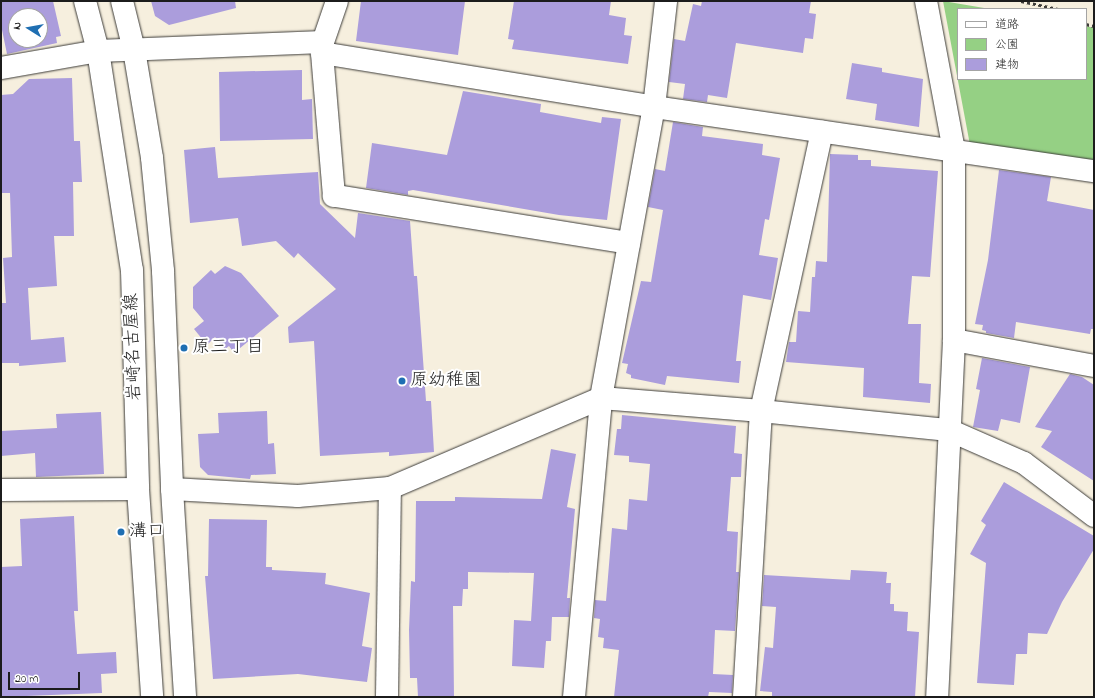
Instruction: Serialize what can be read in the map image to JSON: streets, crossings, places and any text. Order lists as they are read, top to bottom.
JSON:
{
  "streets": {
    "street": ["岩崎名古屋線"]
  },
  "places": ["原三丁目", "原幼稚園", "溝口"],
  "legend": ["道路", "公園", "建物"],
  "scale_bar": "20 m",
  "north": "left"
}
